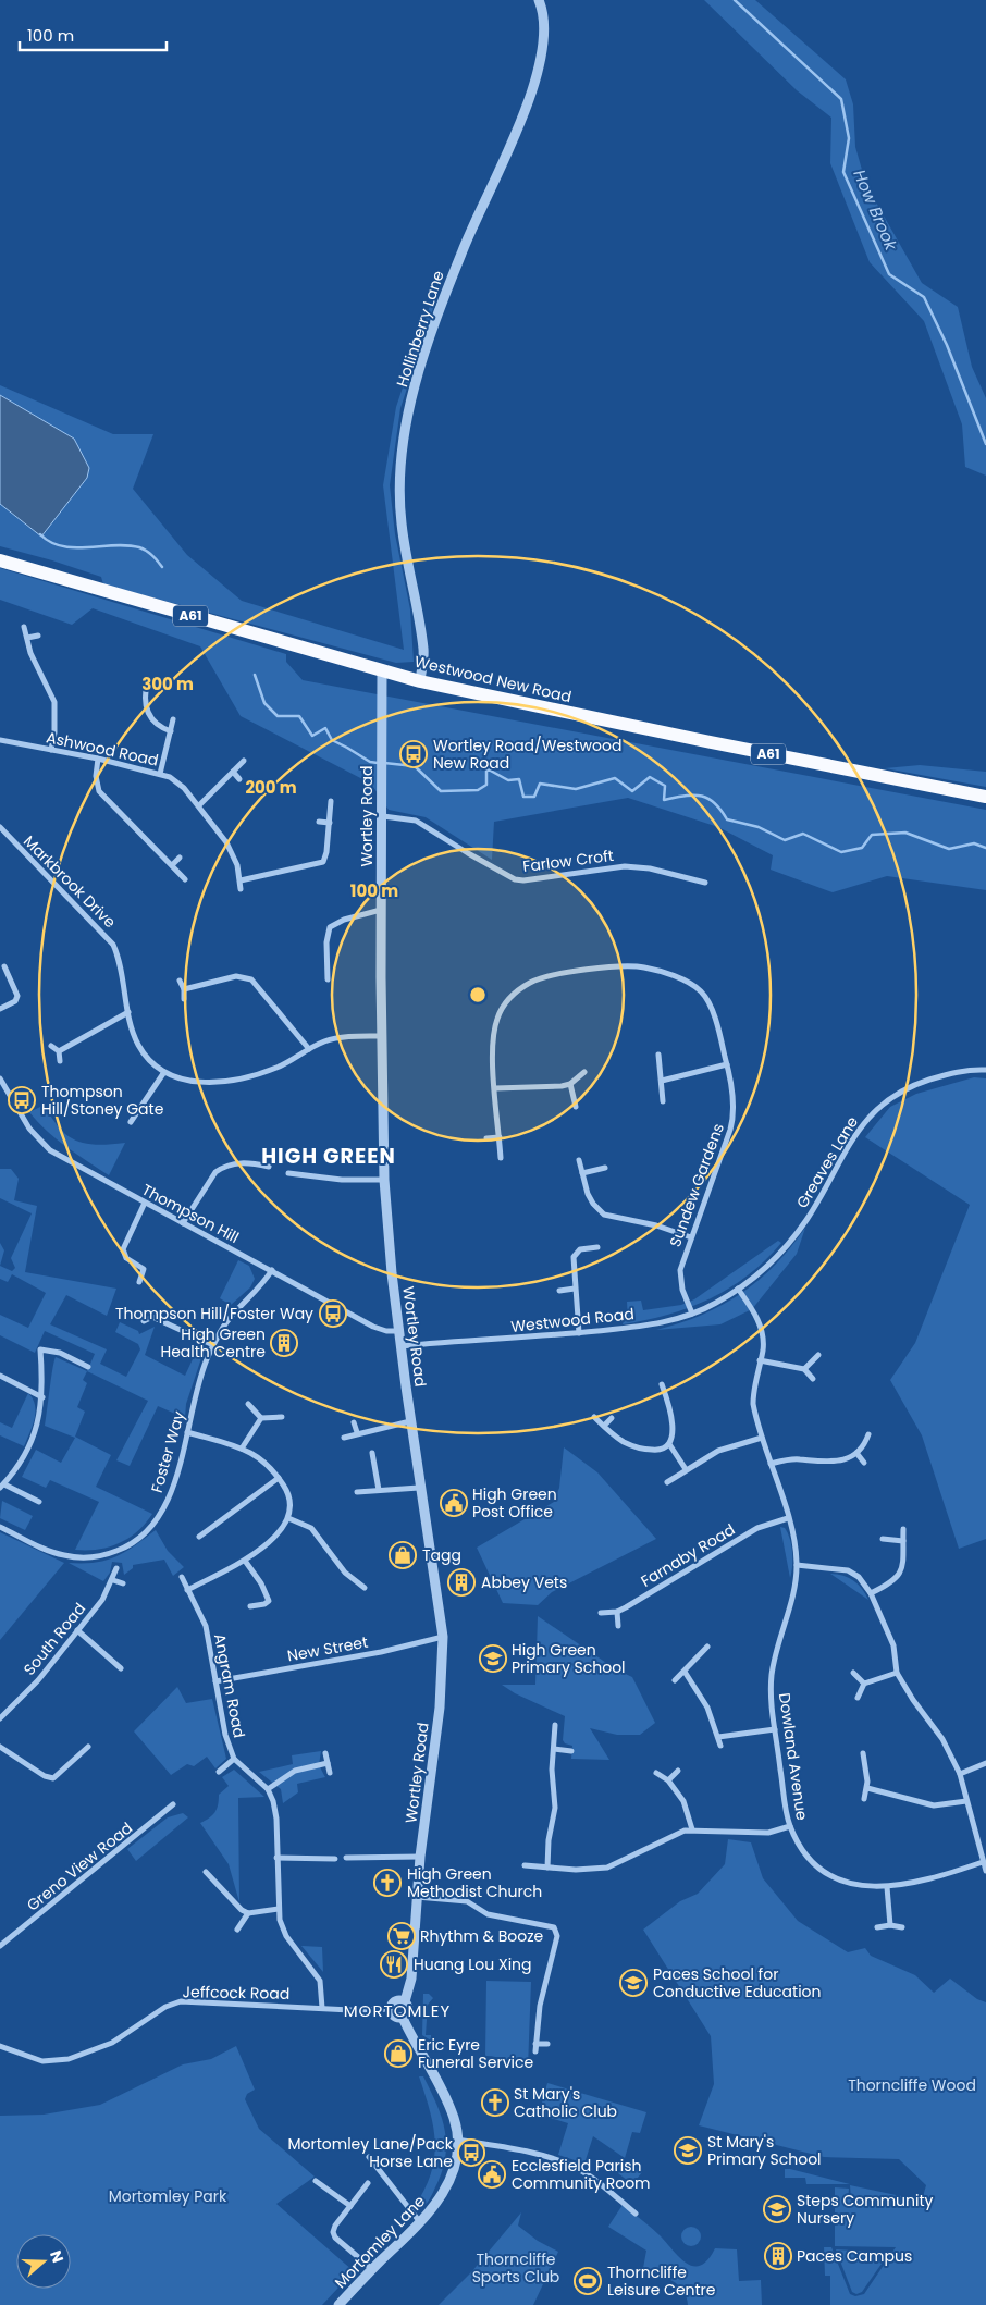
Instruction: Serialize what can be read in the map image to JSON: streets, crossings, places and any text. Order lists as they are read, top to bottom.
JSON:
{
  "streets": {
    "highway": ["A61", "Westwood New Road"],
    "street": [
      "Hollinberry Lane",
      "Ashwood Road",
      "Wortley Road",
      "Farlow Croft",
      "Markbrook Drive",
      "Greaves Lane",
      "Sundew Gardens",
      "Thompson Hill",
      "Westwood Road",
      "Foster Way",
      "Farnaby Road",
      "South Road",
      "New Street",
      "Angram Road",
      "Dowland Avenue",
      "Greno View Road",
      "Jeffcock Road",
      "Mortomley Lane"
    ]
  },
  "crossings": [
    ["Hollinberry Lane", "Westwood New Road"],
    ["Westwood New Road", "Wortley Road"],
    ["Wortley Road", "Farlow Croft"],
    ["Wortley Road", "Markbrook Drive"],
    ["Wortley Road", "Thompson Hill"],
    ["Wortley Road", "Westwood Road"],
    ["Wortley Road", "New Street"],
    ["Wortley Road", "Jeffcock Road"],
    ["Wortley Road", "Mortomley Lane"],
    ["Greaves Lane", "Westwood Road"],
    ["Greaves Lane", "Dowland Avenue"],
    ["Sundew Gardens", "Westwood Road"],
    ["Thompson Hill", "Foster Way"],
    ["Westwood Road", "Dowland Avenue"],
    ["Farnaby Road", "Dowland Avenue"],
    ["New Street", "Angram Road"],
    ["Jeffcock Road", "Mortomley Lane"]
  ],
  "districts": ["HIGH GREEN", "MORTOMLEY"],
  "water": ["How Brook"],
  "parks": ["Thorncliffe Wood", "Mortomley Park", "Thorncliffe Sports Club"],
  "places": {
    "bus stop": [
      "Wortley Road/Westwood New Road",
      "Thompson Hill/Stoney Gate",
      "Thompson Hill/Foster Way",
      "Mortomley Lane/Pack Horse Lane"
    ],
    "building": ["High Green Health Centre", "Abbey Vets", "Paces Campus"],
    "public building": ["High Green Post Office", "Ecclesfield Parish Community Room"],
    "shop": ["Tagg", "Eric Eyre Funeral Service"],
    "school or university": [
      "High Green Primary School",
      "Paces School for Conductive Education",
      "St Mary's Primary School",
      "Steps Community Nursery"
    ],
    "church": ["High Green Methodist Church", "St Mary's Catholic Club"],
    "supermarket": ["Rhythm & Booze"],
    "restaurant": ["Huang Lou Xing"],
    "sports": ["Thorncliffe Leisure Centre"]
  },
  "scale_bar": "100 m",
  "north": "right",
  "rings": ["300 m", "200 m", "100 m"]
}
